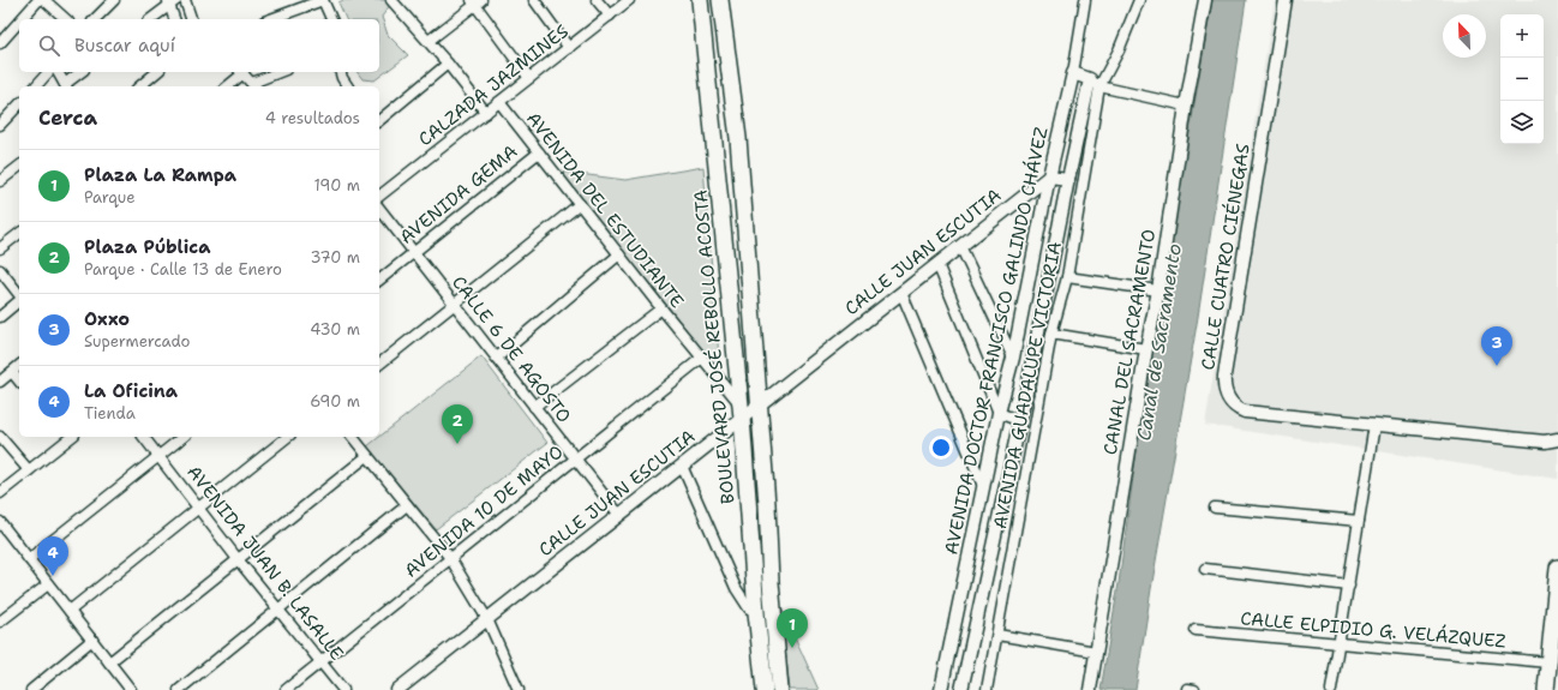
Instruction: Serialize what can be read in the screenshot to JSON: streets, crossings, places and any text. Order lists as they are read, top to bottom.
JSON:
{
  "streets": {
    "main road": ["BOULEVARD JOSÉ REBOLLO ACOSTA"],
    "street": [
      "CALZADA JAZMINES",
      "AVENIDA GEMA",
      "AVENIDA DEL ESTUDIANTE",
      "CALLE JUAN ESCUTIA",
      "CALLE CUATRO CIÉNEGAS",
      "AVENIDA DOCTOR FRANCISCO GALINDO CHÁVEZ",
      "CANAL DEL SACRAMENTO",
      "CALLE 6 DE AGOSTO",
      "AVENIDA GUADALUPE VICTORIA",
      "AVENIDA 10 DE MAYO",
      "AVENIDA JUAN B. LASALLE",
      "CALLE ELPIDIO G. VELÁZQUEZ"
    ]
  },
  "crossings": [
    ["CALZADA JAZMINES", "AVENIDA DEL ESTUDIANTE"],
    ["AVENIDA GEMA", "AVENIDA DEL ESTUDIANTE"],
    ["AVENIDA GEMA", "CALLE 6 DE AGOSTO"],
    ["AVENIDA DEL ESTUDIANTE", "CALLE JUAN ESCUTIA"],
    ["AVENIDA DEL ESTUDIANTE", "BOULEVARD JOSÉ REBOLLO ACOSTA"],
    ["AVENIDA DEL ESTUDIANTE", "AVENIDA 10 DE MAYO"],
    ["CALLE JUAN ESCUTIA", "AVENIDA DOCTOR FRANCISCO GALINDO CHÁVEZ"],
    ["CALLE JUAN ESCUTIA", "BOULEVARD JOSÉ REBOLLO ACOSTA"],
    ["CALLE JUAN ESCUTIA", "CALLE 6 DE AGOSTO"],
    ["AVENIDA DOCTOR FRANCISCO GALINDO CHÁVEZ", "AVENIDA GUADALUPE VICTORIA"],
    ["CALLE 6 DE AGOSTO", "AVENIDA 10 DE MAYO"],
    ["AVENIDA 10 DE MAYO", "AVENIDA JUAN B. LASALLE"]
  ],
  "water": ["Canal de Sacramento"],
  "north": "top left",
  "page": {
    "map_buttons": ["+", "−"],
    "search": "Buscar aquí",
    "heading": ["Cerca", "4 resultados"],
    "list": [
      {
        "mark": "1",
        "name": "Plaza La Rampa",
        "note": "Parque",
        "value": "190 m"
      },
      {
        "mark": "2",
        "name": "Plaza Pública",
        "note": "Parque · Calle 13 de Enero",
        "value": "370 m"
      },
      {
        "mark": "3",
        "name": "Oxxo",
        "note": "Supermercado",
        "value": "430 m"
      },
      {
        "mark": "4",
        "name": "La Oficina",
        "note": "Tienda",
        "value": "690 m"
      }
    ],
    "pins": [
      "3",
      "2",
      "4",
      "1"
    ]
  }
}
